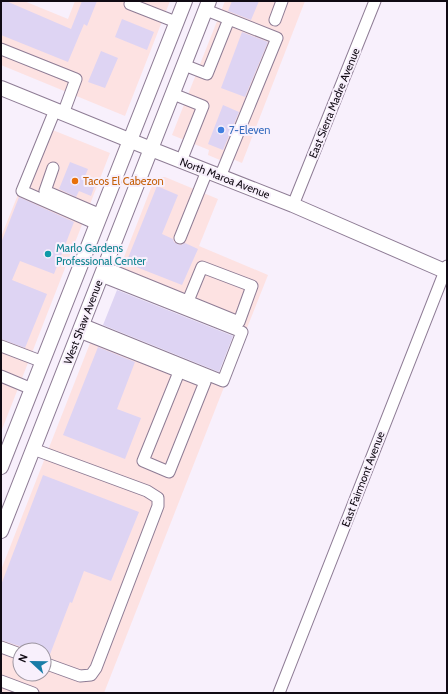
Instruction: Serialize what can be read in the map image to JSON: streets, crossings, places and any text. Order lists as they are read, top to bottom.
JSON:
{
  "streets": {
    "main road": ["North Maroa Avenue", "West Shaw Avenue"],
    "street": ["East Sierra Madre Avenue", "East Fairmont Avenue"]
  },
  "crossings": [
    ["East Sierra Madre Avenue", "North Maroa Avenue"],
    ["North Maroa Avenue", "West Shaw Avenue"],
    ["North Maroa Avenue", "East Fairmont Avenue"]
  ],
  "places": ["7-Eleven", "Tacos El Cabezon", "Marlo Gardens Professional Center"],
  "north": "left"
}
